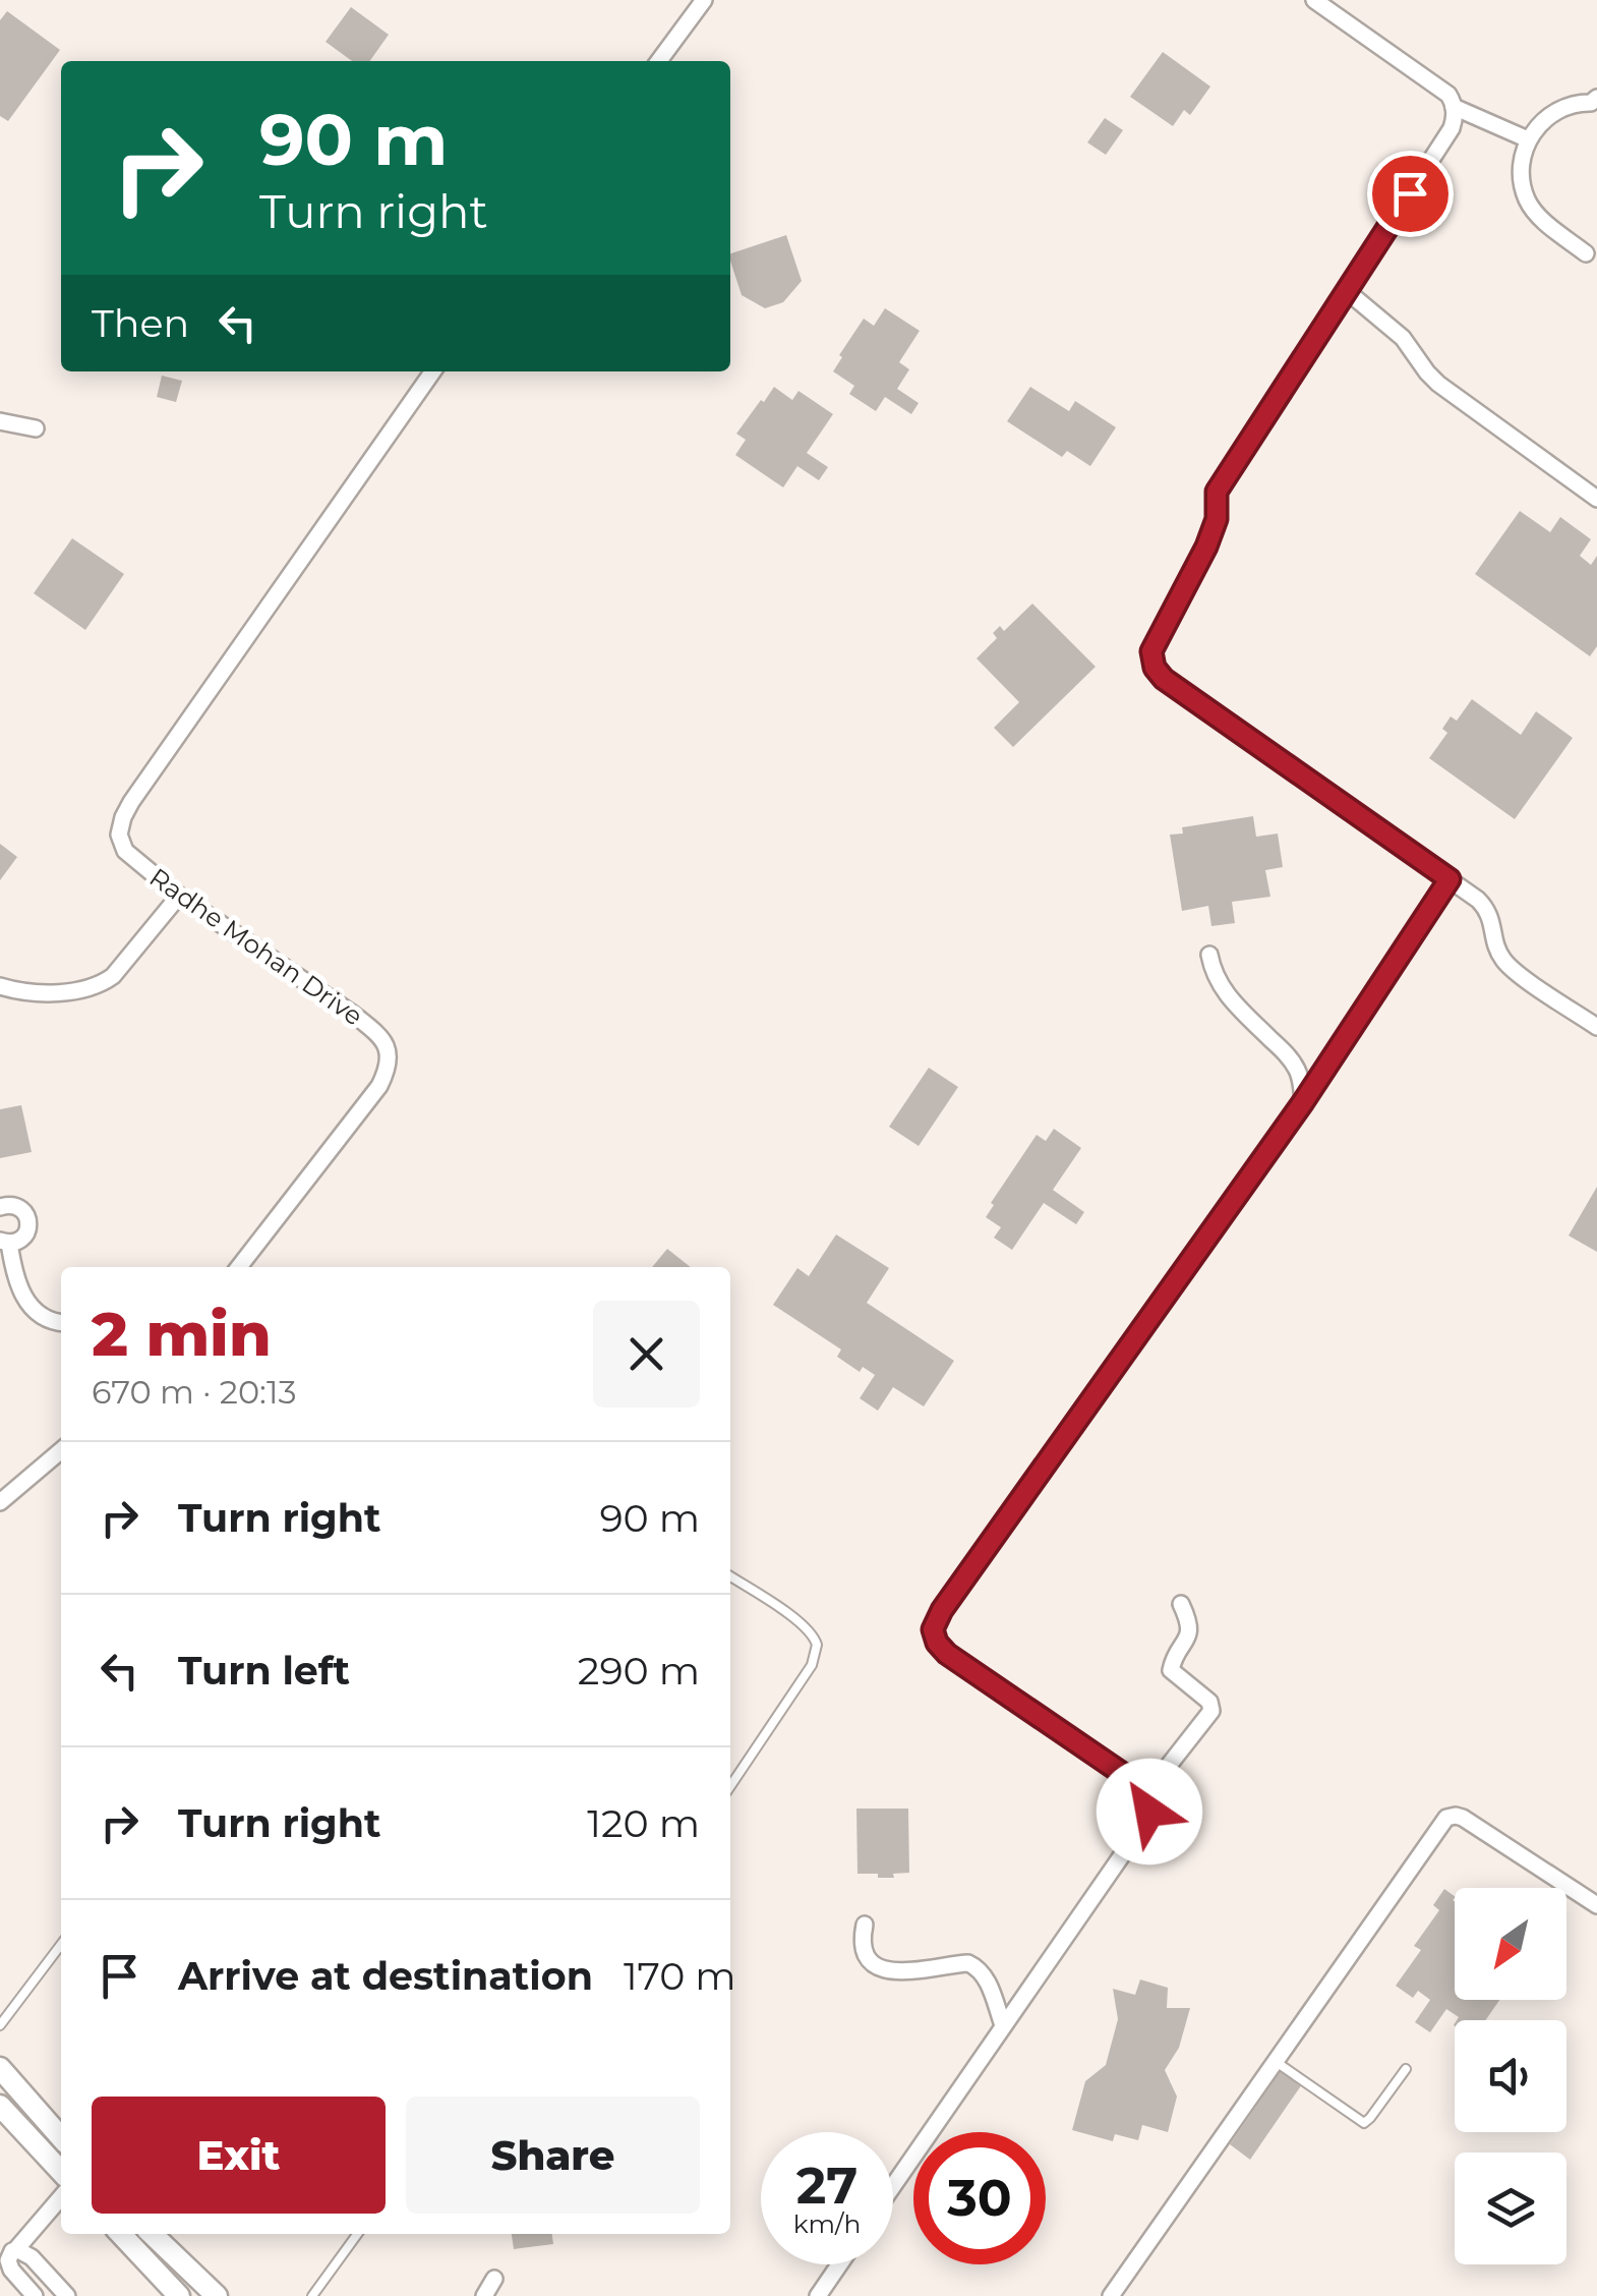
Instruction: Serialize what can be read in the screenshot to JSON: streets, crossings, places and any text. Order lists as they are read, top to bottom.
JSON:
{
  "streets": {
    "street": ["Radhe Mohan Drive"]
  },
  "north": "bottom left",
  "page": {
    "turn": ["90 m", "Turn right"],
    "then": "Then",
    "heading": ["2 min", "670 m · 20:13"],
    "list": [
      {
        "name": "Turn right",
        "value": "90 m"
      },
      {
        "name": "Turn left",
        "value": "290 m"
      },
      {
        "name": "Turn right",
        "value": "120 m"
      },
      {
        "name": "Arrive at destination",
        "value": "170 m"
      }
    ],
    "buttons": ["Exit", "Share"],
    "speed": "27 km/h",
    "limit": "30"
  }
}
